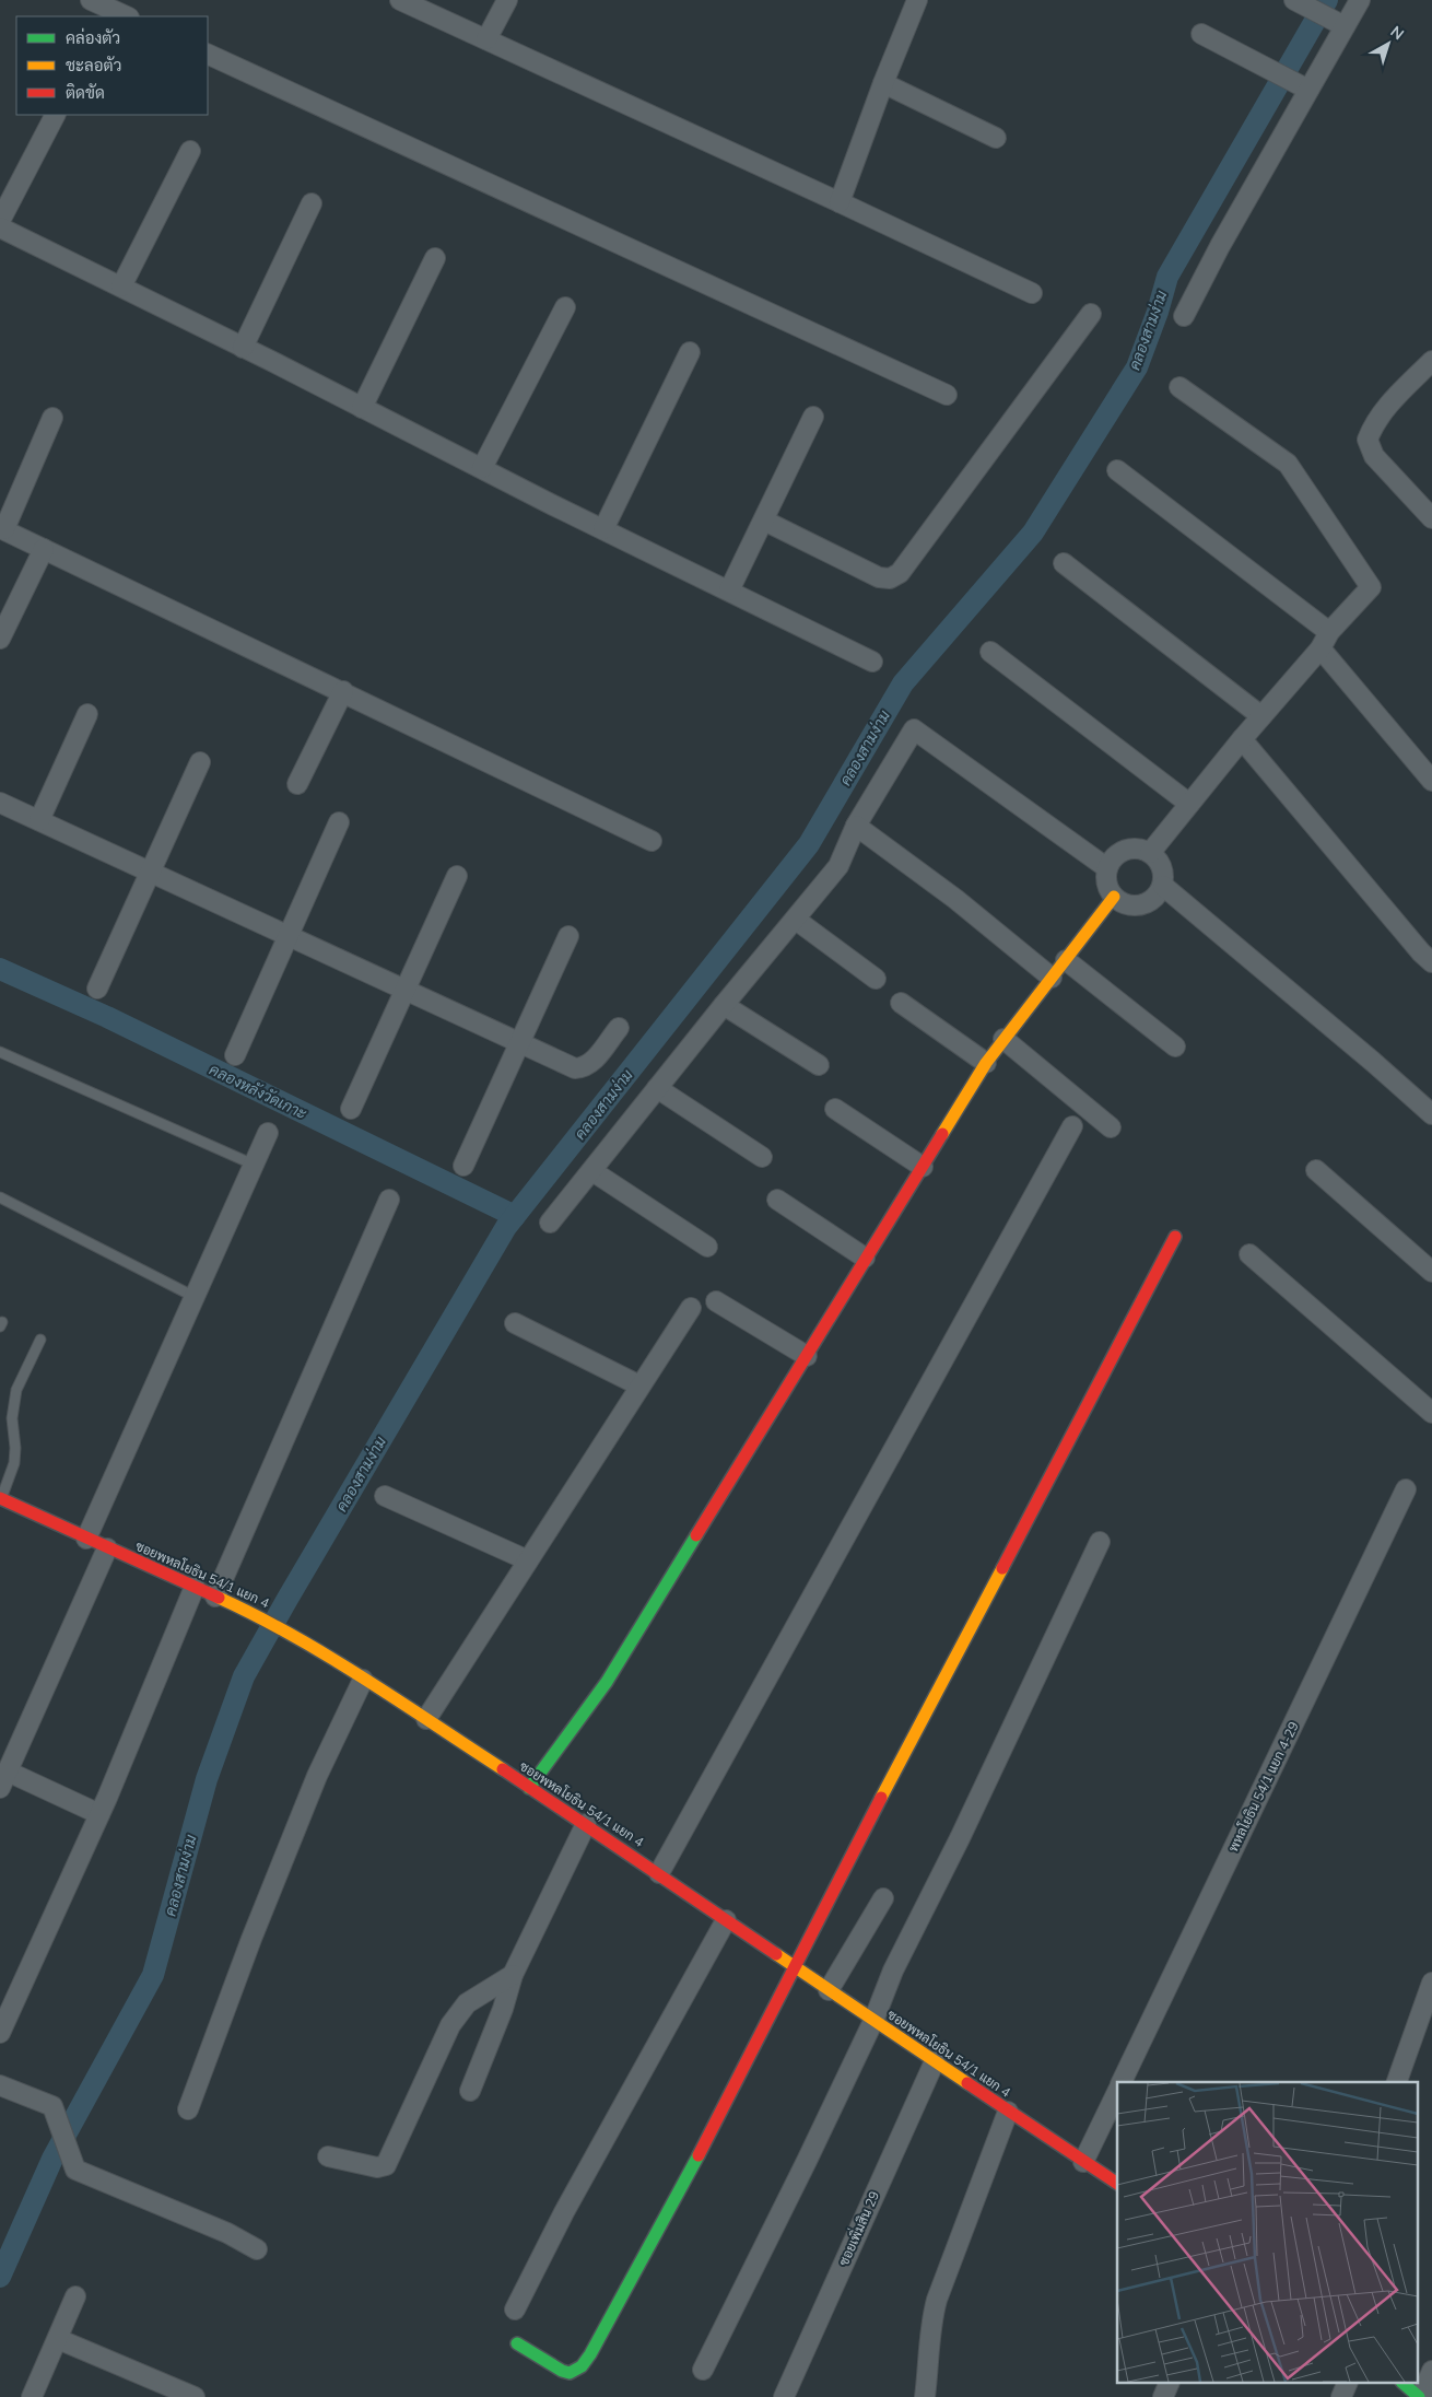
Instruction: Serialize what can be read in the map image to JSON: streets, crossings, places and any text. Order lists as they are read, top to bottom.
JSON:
{
  "streets": {
    "street": ["ซอยพหลโยธิน 54/1 แยก 4", "พหลโยธิน 54/1 แยก 4-29", "ซอยเพิ่มสิน 29"]
  },
  "crossings": [
    ["ซอยพหลโยธิน 54/1 แยก 4", "ซอยเพิ่มสิน 29"]
  ],
  "water": ["คลองสามง่าม", "คลองหลังวัดเกาะ"],
  "legend": ["คล่องตัว", "ชะลอตัว", "ติดขัด"],
  "north": "top right"
}
